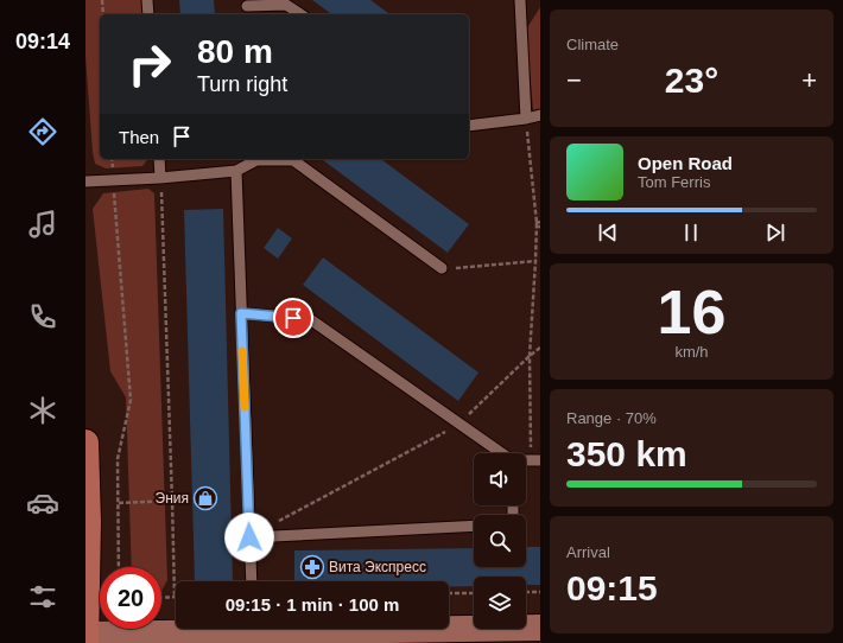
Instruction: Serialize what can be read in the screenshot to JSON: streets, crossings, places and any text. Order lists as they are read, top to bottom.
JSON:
{
  "places": {
    "shop": ["Эния"],
    "pharmacy": ["Вита Экспресс"]
  },
  "page": {
    "tabs": "09:14",
    "tile": [
      "Climate",
      ["16", "km/h"],
      ["Range · 70%", "350 km"],
      ["Arrival", "09:15"]
    ],
    "turn": ["80 m", "Turn right"],
    "heat": ["−", "23°", "+"],
    "then": "Then",
    "song": ["Open Road", "Tom Ferris"],
    "limit": "20",
    "trip": "09:15 · 1 min · 100 m"
  }
}
